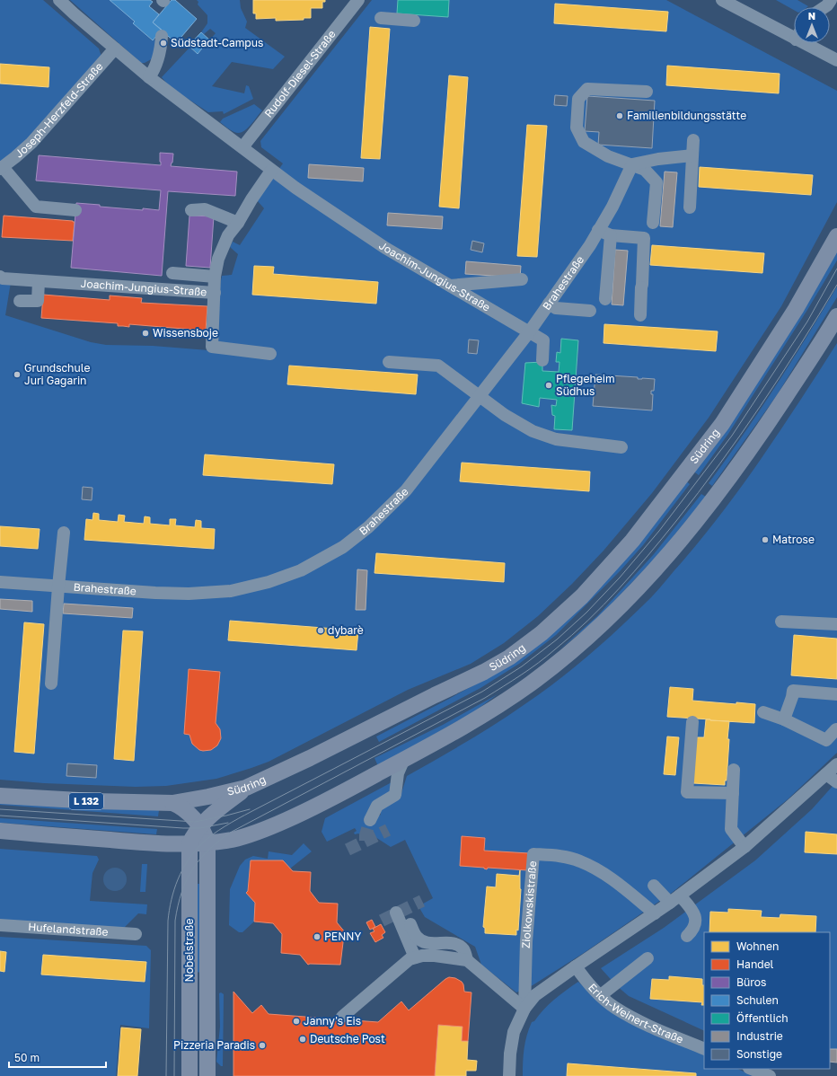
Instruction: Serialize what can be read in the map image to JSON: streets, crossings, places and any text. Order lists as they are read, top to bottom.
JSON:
{
  "streets": {
    "main road": ["Südring", "L 132", "Nobelstraße"],
    "street": [
      "Rudolf-Diesel-Straße",
      "Joseph-Herzfeld-Straße",
      "Joachim-Jungius-Straße",
      "Brahestraße",
      "Ziolkowskistraße",
      "Hufelandstraße",
      "Erich-Weinert-Straße"
    ]
  },
  "crossings": [
    ["Rudolf-Diesel-Straße", "Joachim-Jungius-Straße"],
    ["Joseph-Herzfeld-Straße", "Joachim-Jungius-Straße"],
    ["Joachim-Jungius-Straße", "Brahestraße"],
    ["Südring", "Nobelstraße"],
    ["Ziolkowskistraße", "Erich-Weinert-Straße"]
  ],
  "places": [
    "Südstadt-Campus",
    "Familienbildungsstätte",
    "Wissensboje",
    "Grundschule Juri Gagarin",
    "Pflegeheim Südhus",
    "Matrose",
    "dybarè",
    "PENNY",
    "Janny's Eis",
    "Deutsche Post",
    "Pizzeria Paradis"
  ],
  "legend": [
    "Wohnen",
    "Handel",
    "Büros",
    "Schulen",
    "Öffentlich",
    "Industrie",
    "Sonstige"
  ],
  "scale_bar": "50 m",
  "north": "top"
}
